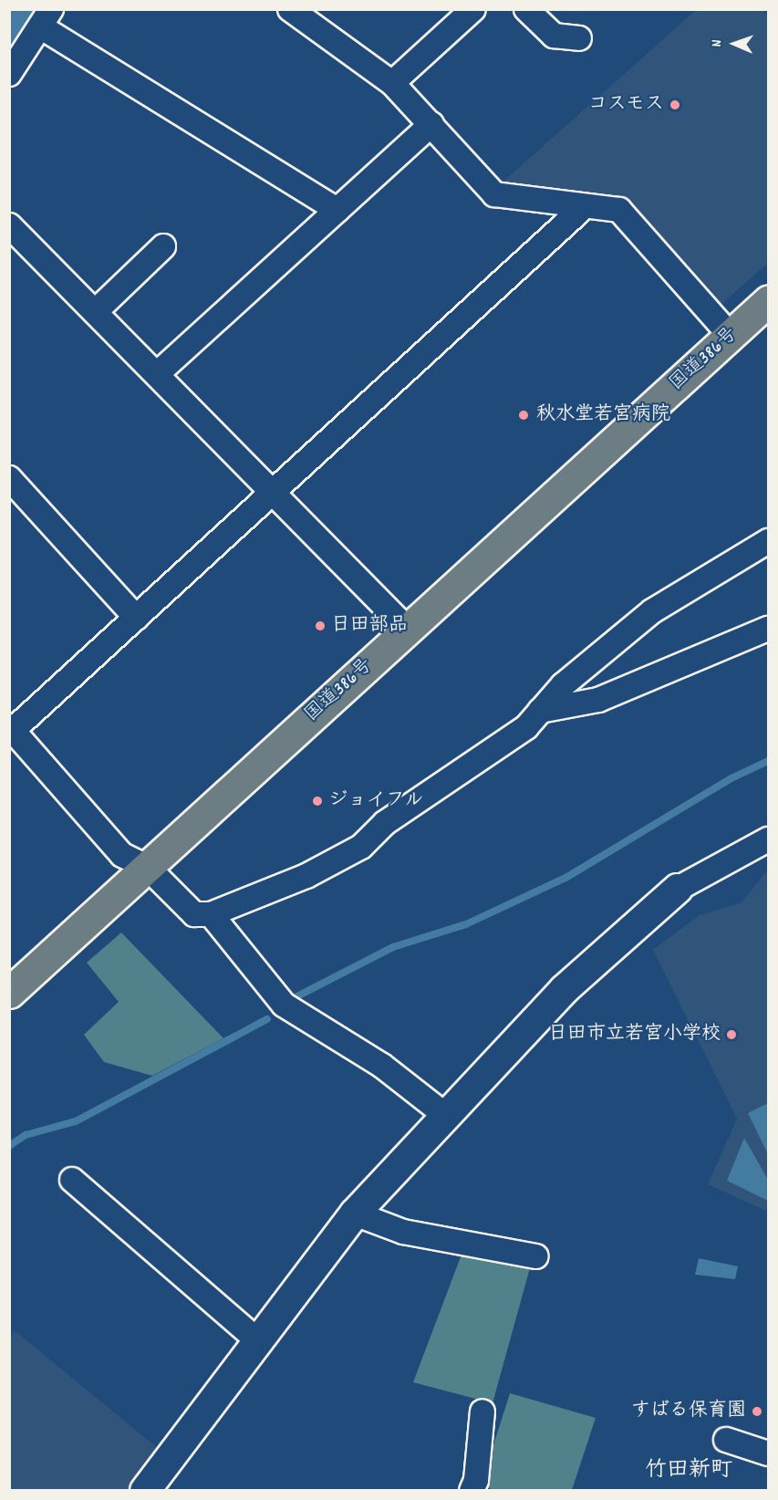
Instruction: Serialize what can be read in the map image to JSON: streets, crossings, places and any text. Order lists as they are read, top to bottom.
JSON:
{
  "streets": {
    "highway": ["国道386号"]
  },
  "districts": ["竹田新町"],
  "places": [
    "コスモス",
    "秋水堂若宮病院",
    "日田部品",
    "ジョイフル",
    "日田市立若宮小学校",
    "すばる保育園"
  ],
  "north": "left"
}
